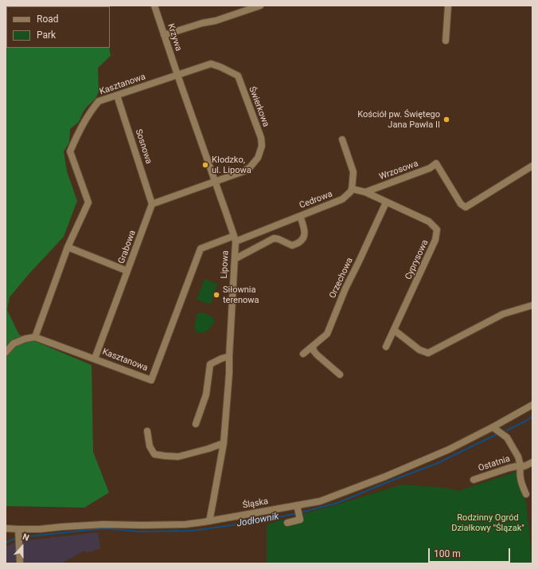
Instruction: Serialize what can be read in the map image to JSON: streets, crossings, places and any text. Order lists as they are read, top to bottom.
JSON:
{
  "streets": {
    "street": [
      "Krzywa",
      "Kasztanowa",
      "Świerkowa",
      "Sosnowa",
      "Wrzosowa",
      "Cedrowa",
      "Grabowa",
      "Cyprysowa",
      "Lipowa",
      "Orzechowa",
      "Ostatnia",
      "Śląska"
    ]
  },
  "crossings": [
    ["Krzywa", "Kasztanowa"],
    ["Krzywa", "Świerkowa"],
    ["Krzywa", "Lipowa"],
    ["Kasztanowa", "Świerkowa"],
    ["Kasztanowa", "Sosnowa"],
    ["Kasztanowa", "Cedrowa"],
    ["Kasztanowa", "Grabowa"],
    ["Kasztanowa", "Lipowa"],
    ["Świerkowa", "Lipowa"],
    ["Sosnowa", "Grabowa"],
    ["Wrzosowa", "Cyprysowa"],
    ["Cedrowa", "Cyprysowa"],
    ["Cedrowa", "Lipowa"],
    ["Cyprysowa", "Orzechowa"],
    ["Lipowa", "Śląska"],
    ["Ostatnia", "Śląska"]
  ],
  "water": ["Jodłownik"],
  "parks": ["Rodzinny Ogród Działkowy \"Ślązak\""],
  "places": ["Kościół pw. Świętego Jana Pawła II", "Kłodzko, ul. Lipowa", "Siłownia terenowa"],
  "legend": ["Road", "Park"],
  "scale_bar": "100 m",
  "north": "top"
}
